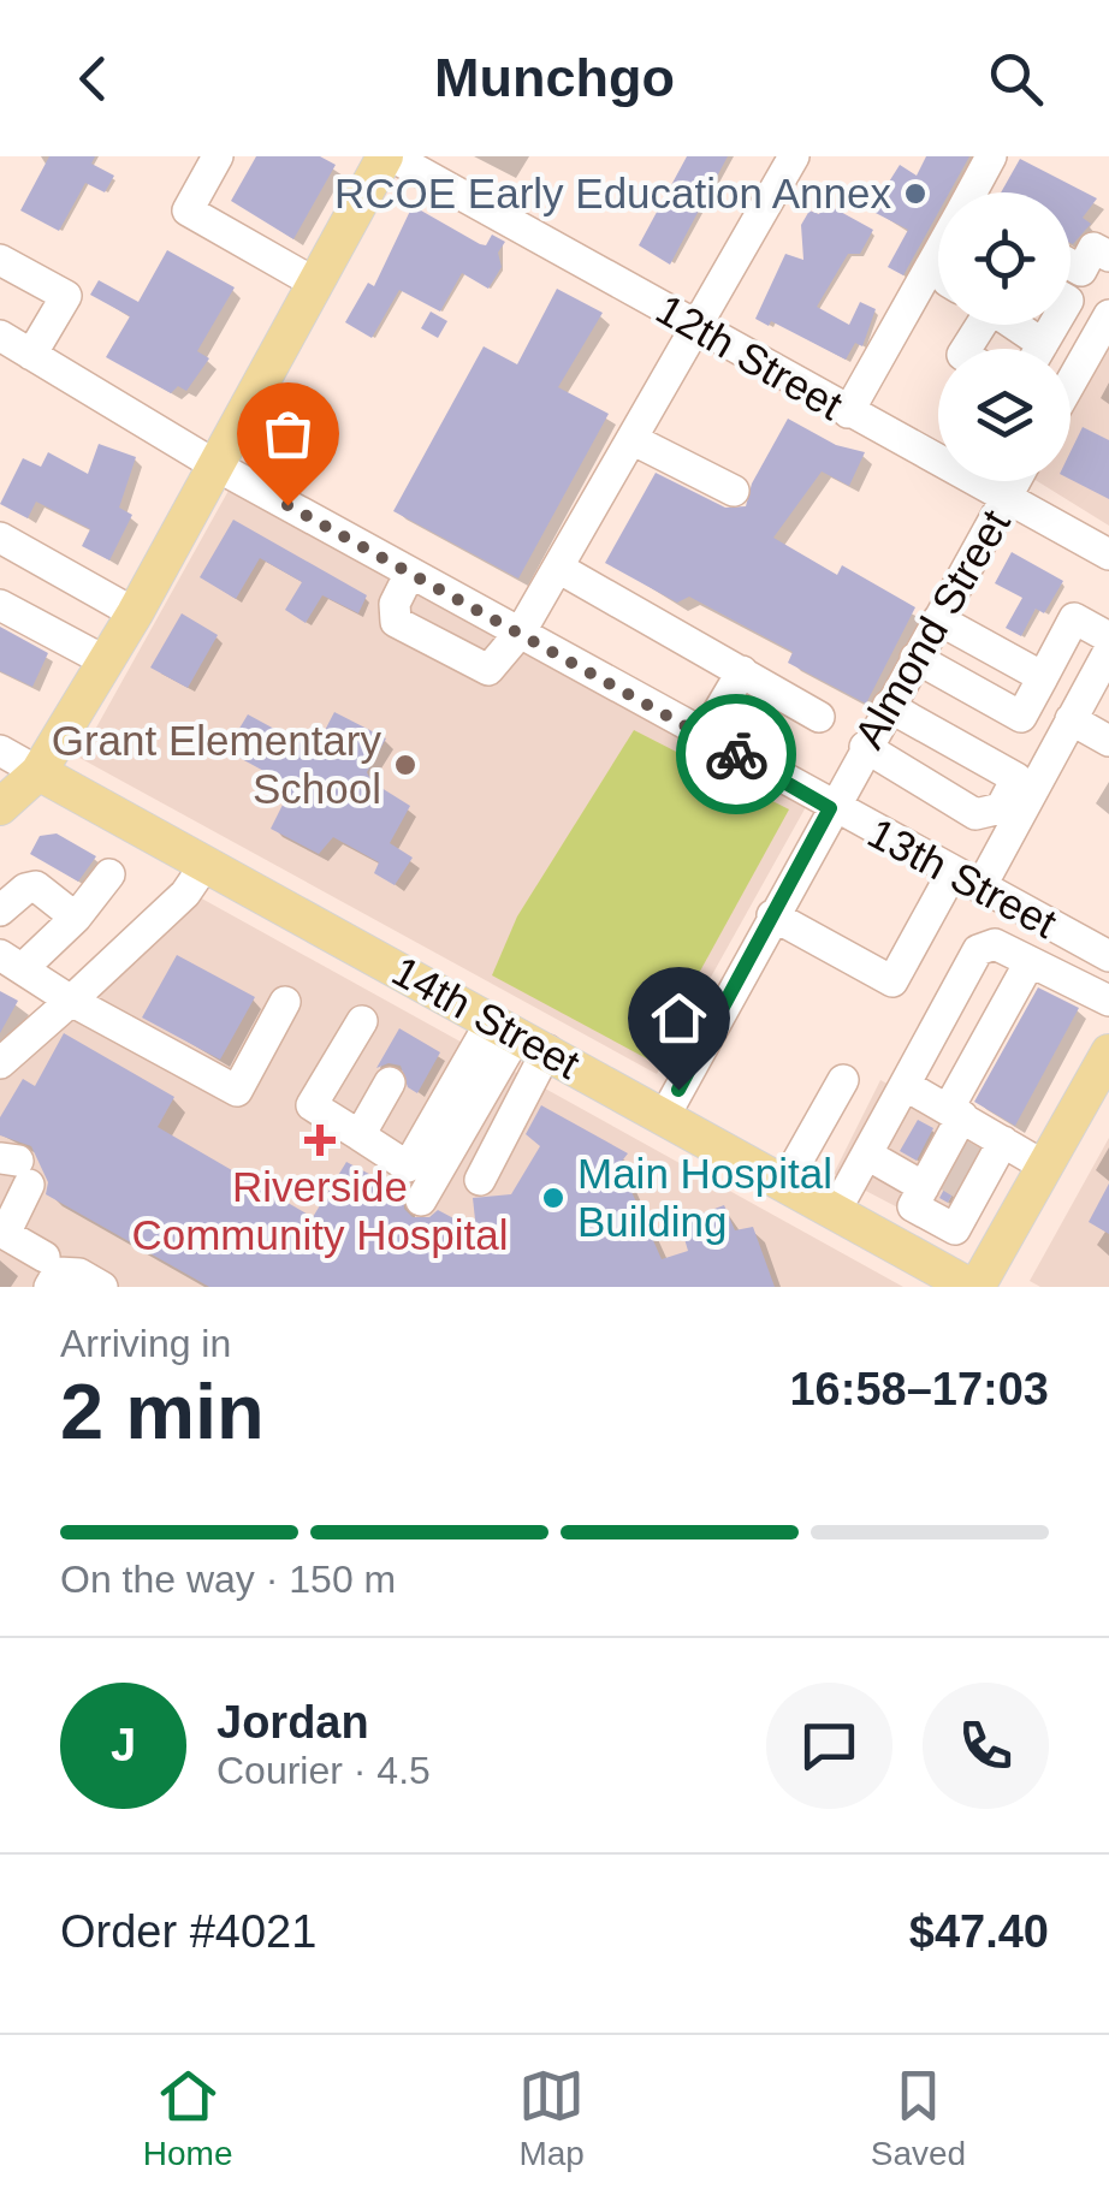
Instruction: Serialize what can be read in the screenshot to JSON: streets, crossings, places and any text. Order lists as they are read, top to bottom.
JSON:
{
  "streets": {
    "main road": ["14th Street"],
    "street": ["12th Street", "Almond Street", "13th Street"]
  },
  "crossings": [
    ["12th Street", "Almond Street"],
    ["Almond Street", "13th Street"],
    ["Almond Street", "14th Street"]
  ],
  "places": {
    "other": ["RCOE Early Education Annex", "Grant Elementary School", "Main Hospital Building"],
    "health": ["Riverside Community Hospital"]
  },
  "page": {
    "header": "Munchgo",
    "heading": ["2 min", "Arriving in", "16:58–17:03"],
    "panel": [
      "Jordan",
      "Courier · 4.5",
      "Order #4021",
      "$47.40"
    ],
    "bar": "On the way · 150 m",
    "round": "J",
    "tabs": ["Home", "Map", "Saved"]
  }
}
